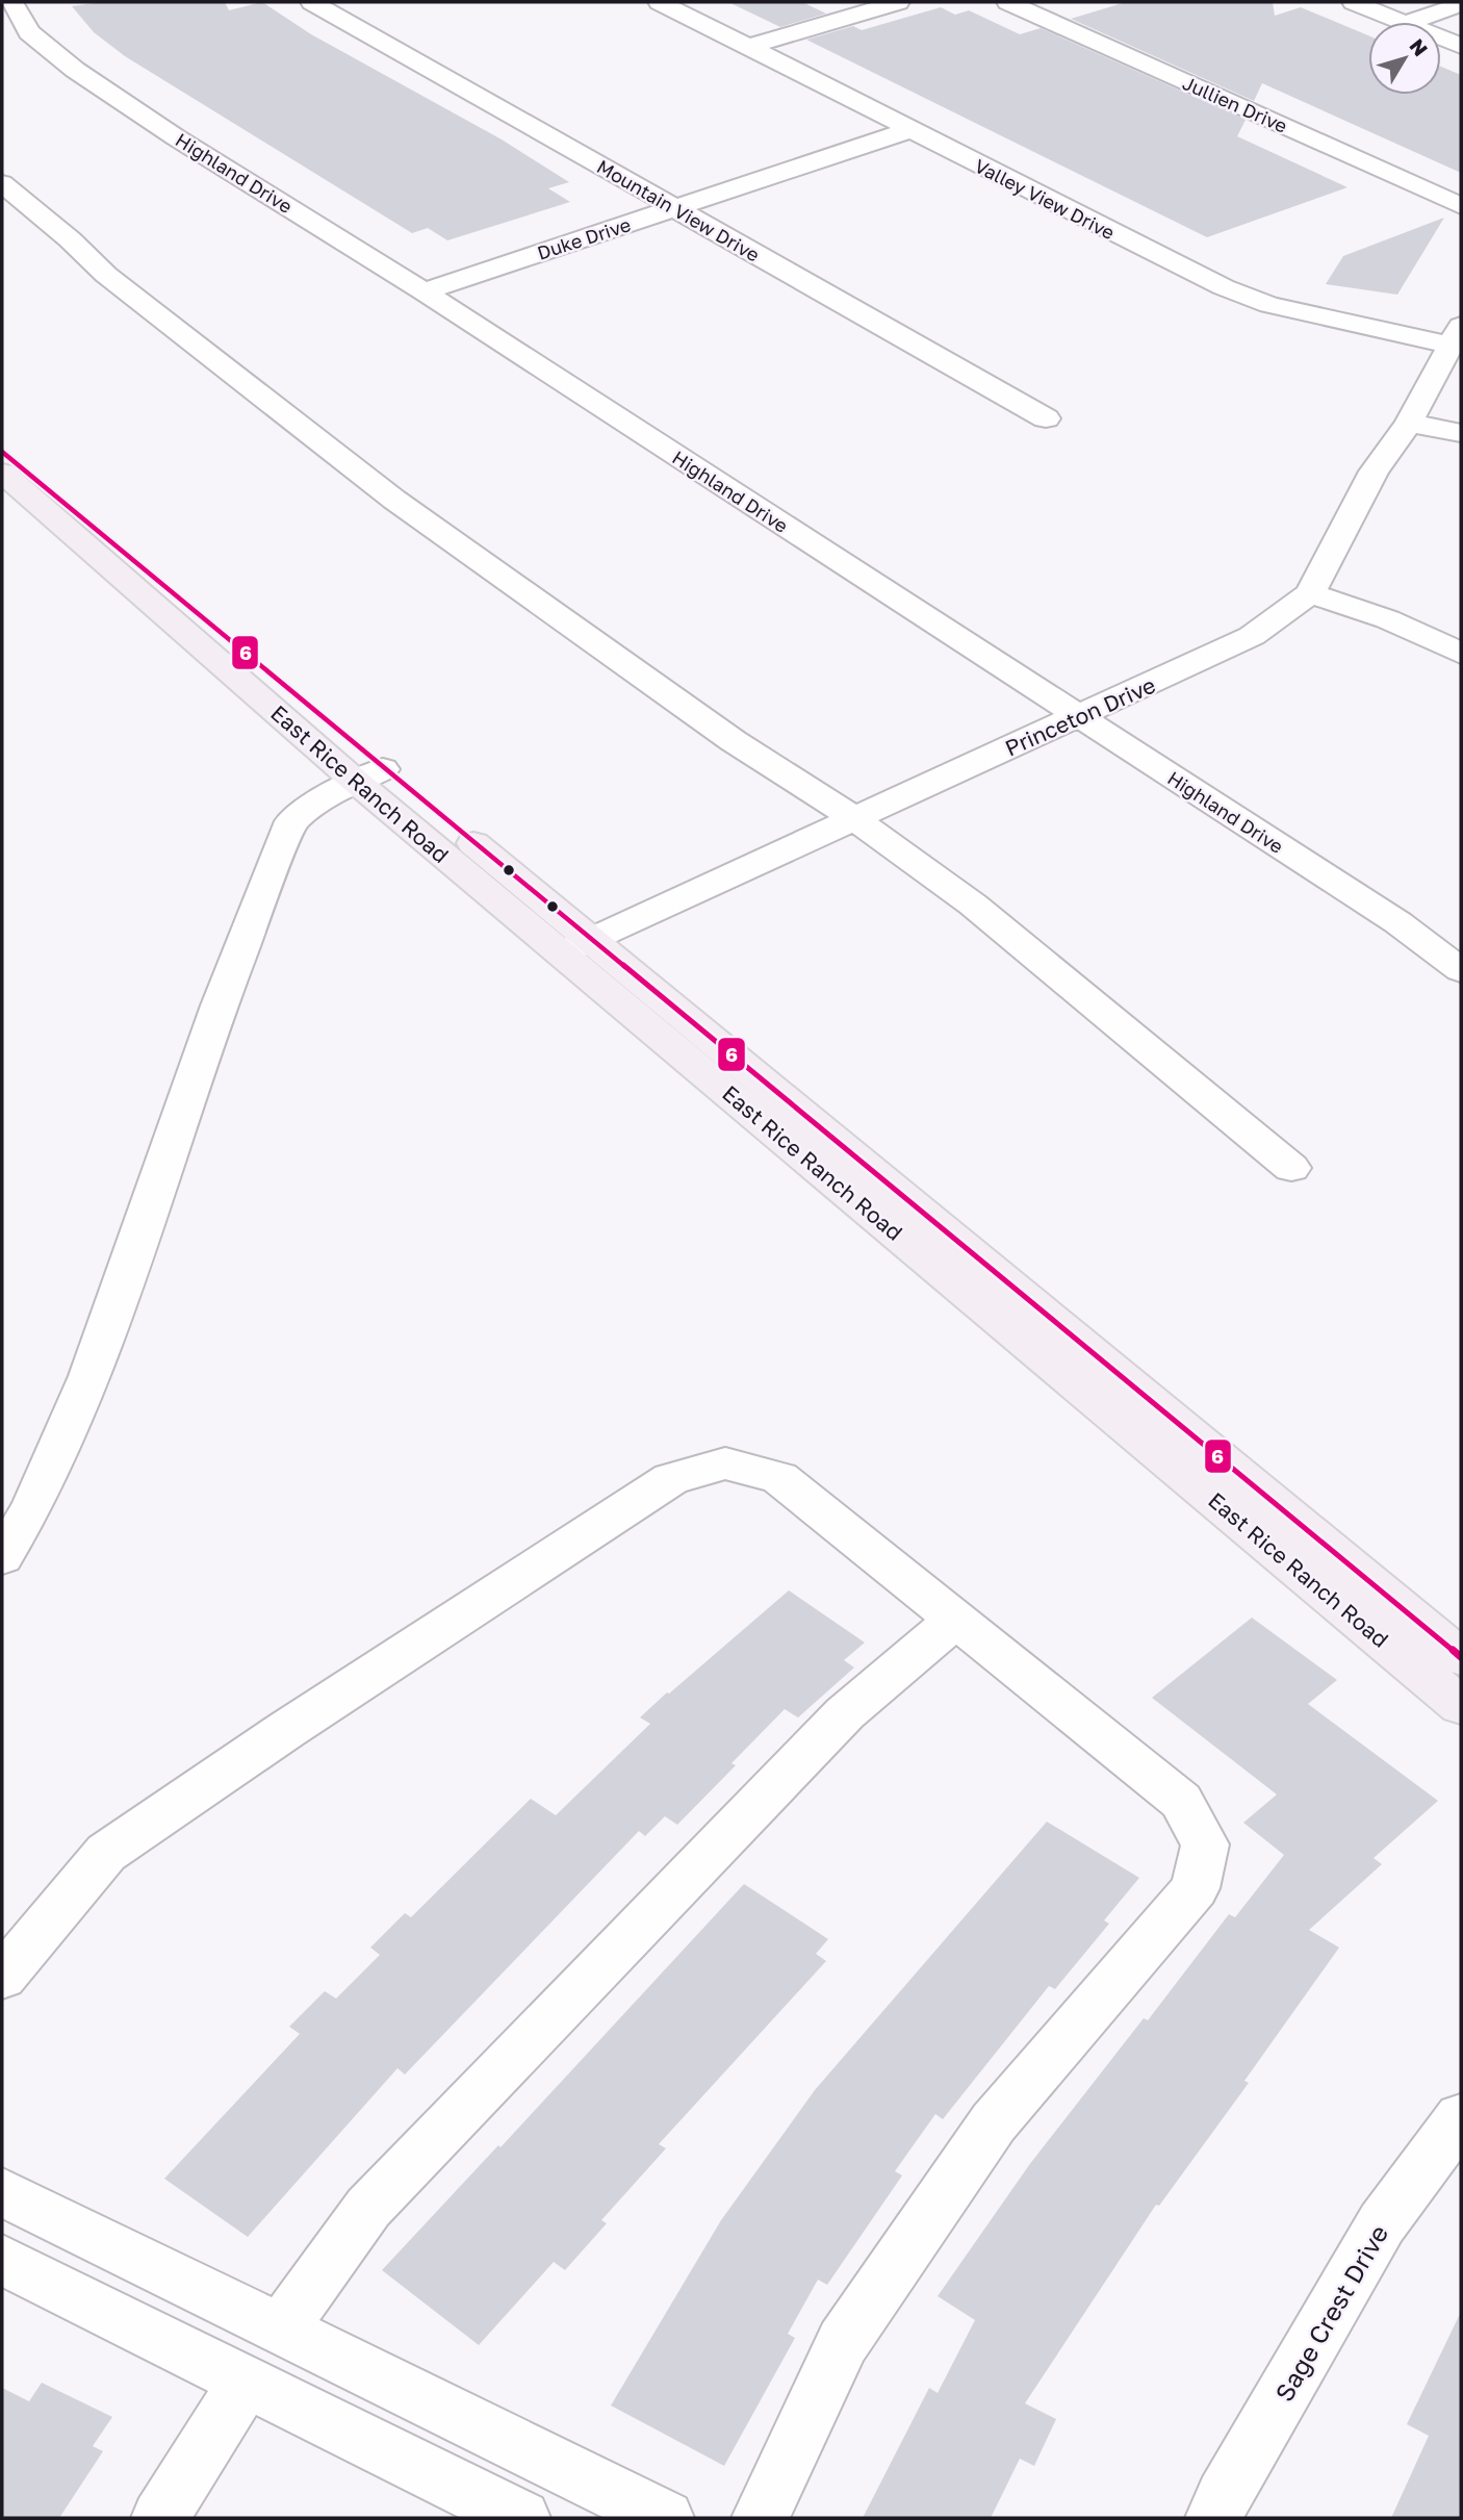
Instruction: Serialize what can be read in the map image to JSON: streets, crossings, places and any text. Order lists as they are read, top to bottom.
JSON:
{
  "streets": {
    "main road": ["East Rice Ranch Road"],
    "street": [
      "Jullien Drive",
      "Highland Drive",
      "Valley View Drive",
      "Mountain View Drive",
      "Duke Drive",
      "Princeton Drive",
      "Sage Crest Drive"
    ]
  },
  "crossings": [
    ["Highland Drive", "Duke Drive"],
    ["Highland Drive", "Princeton Drive"],
    ["Valley View Drive", "Duke Drive"],
    ["Valley View Drive", "Princeton Drive"],
    ["Mountain View Drive", "Duke Drive"],
    ["Princeton Drive", "East Rice Ranch Road"]
  ],
  "lines": ["transit line 6"],
  "north": "top right"
}
